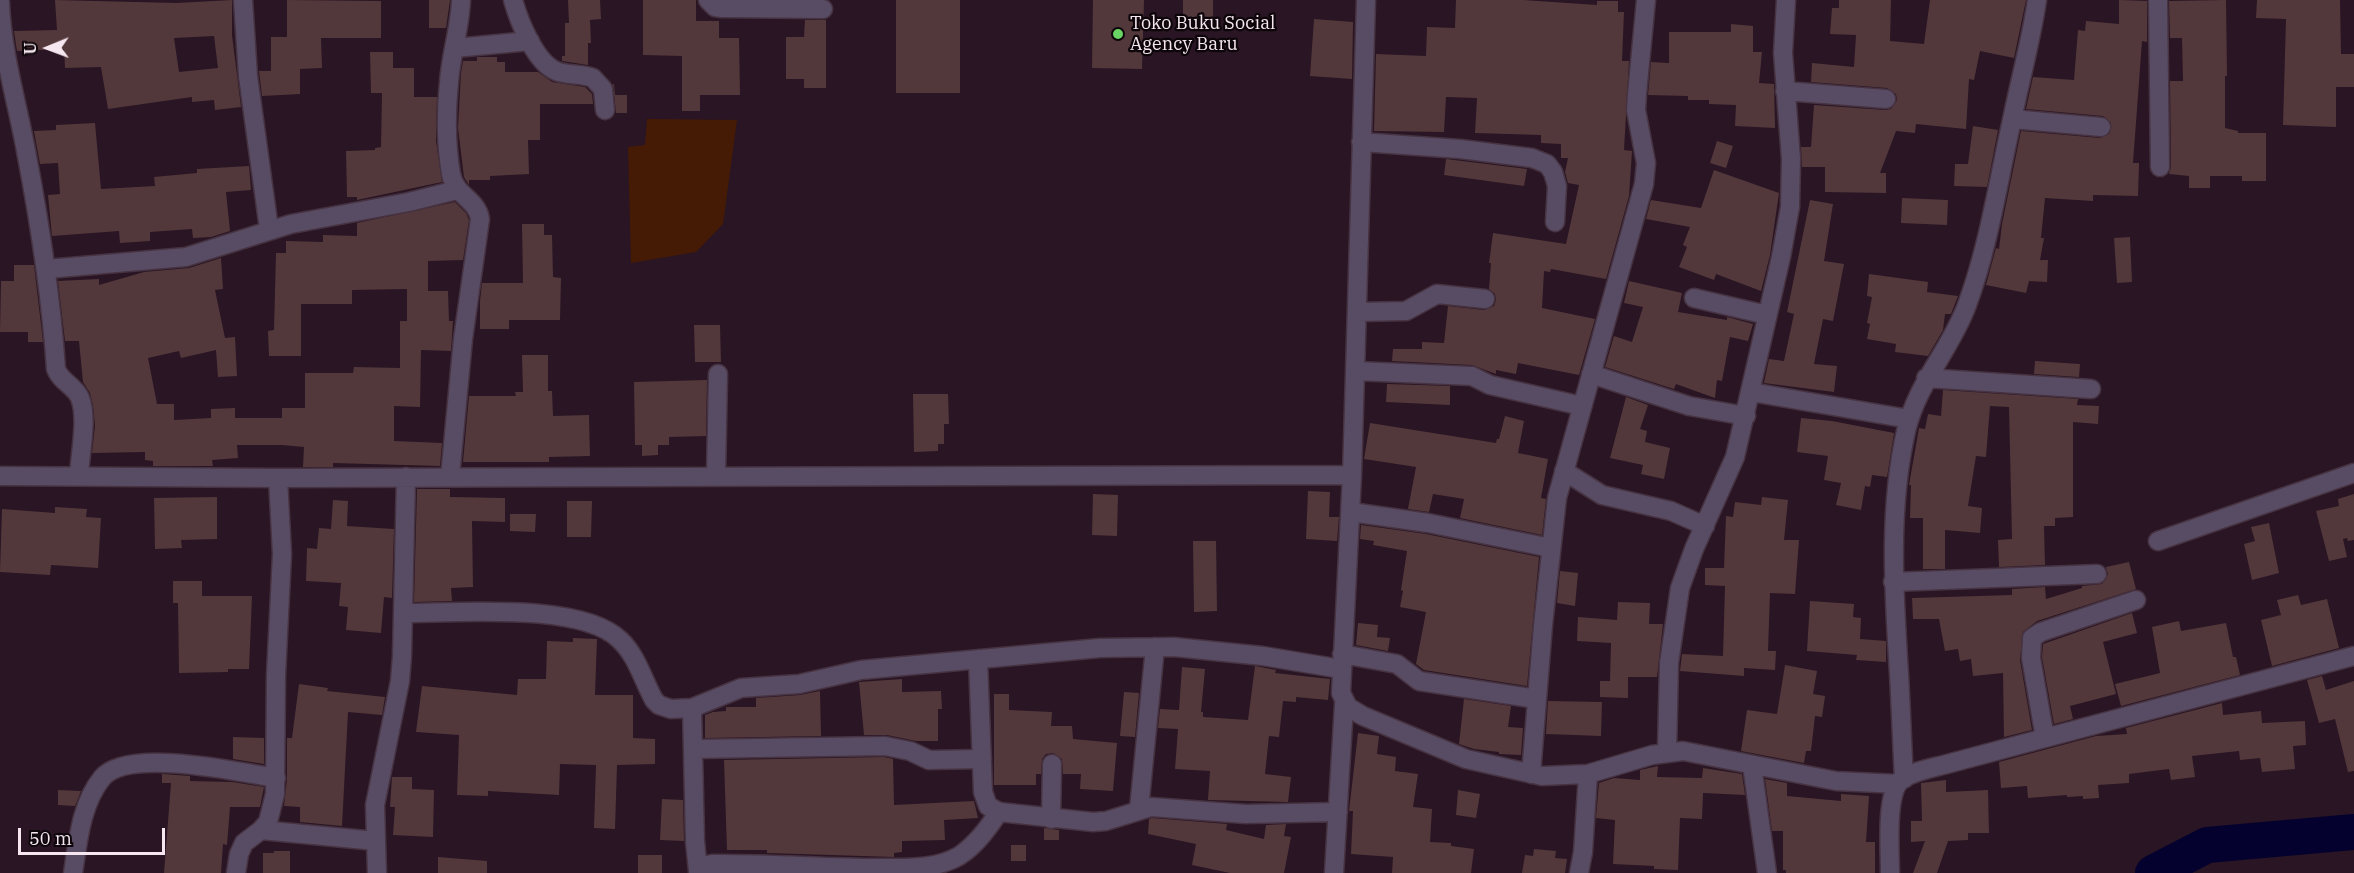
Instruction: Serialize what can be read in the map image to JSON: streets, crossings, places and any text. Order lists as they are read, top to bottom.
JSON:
{
  "places": ["Toko Buku Social Agency Baru"],
  "scale_bar": "50 m",
  "north": "left"
}
